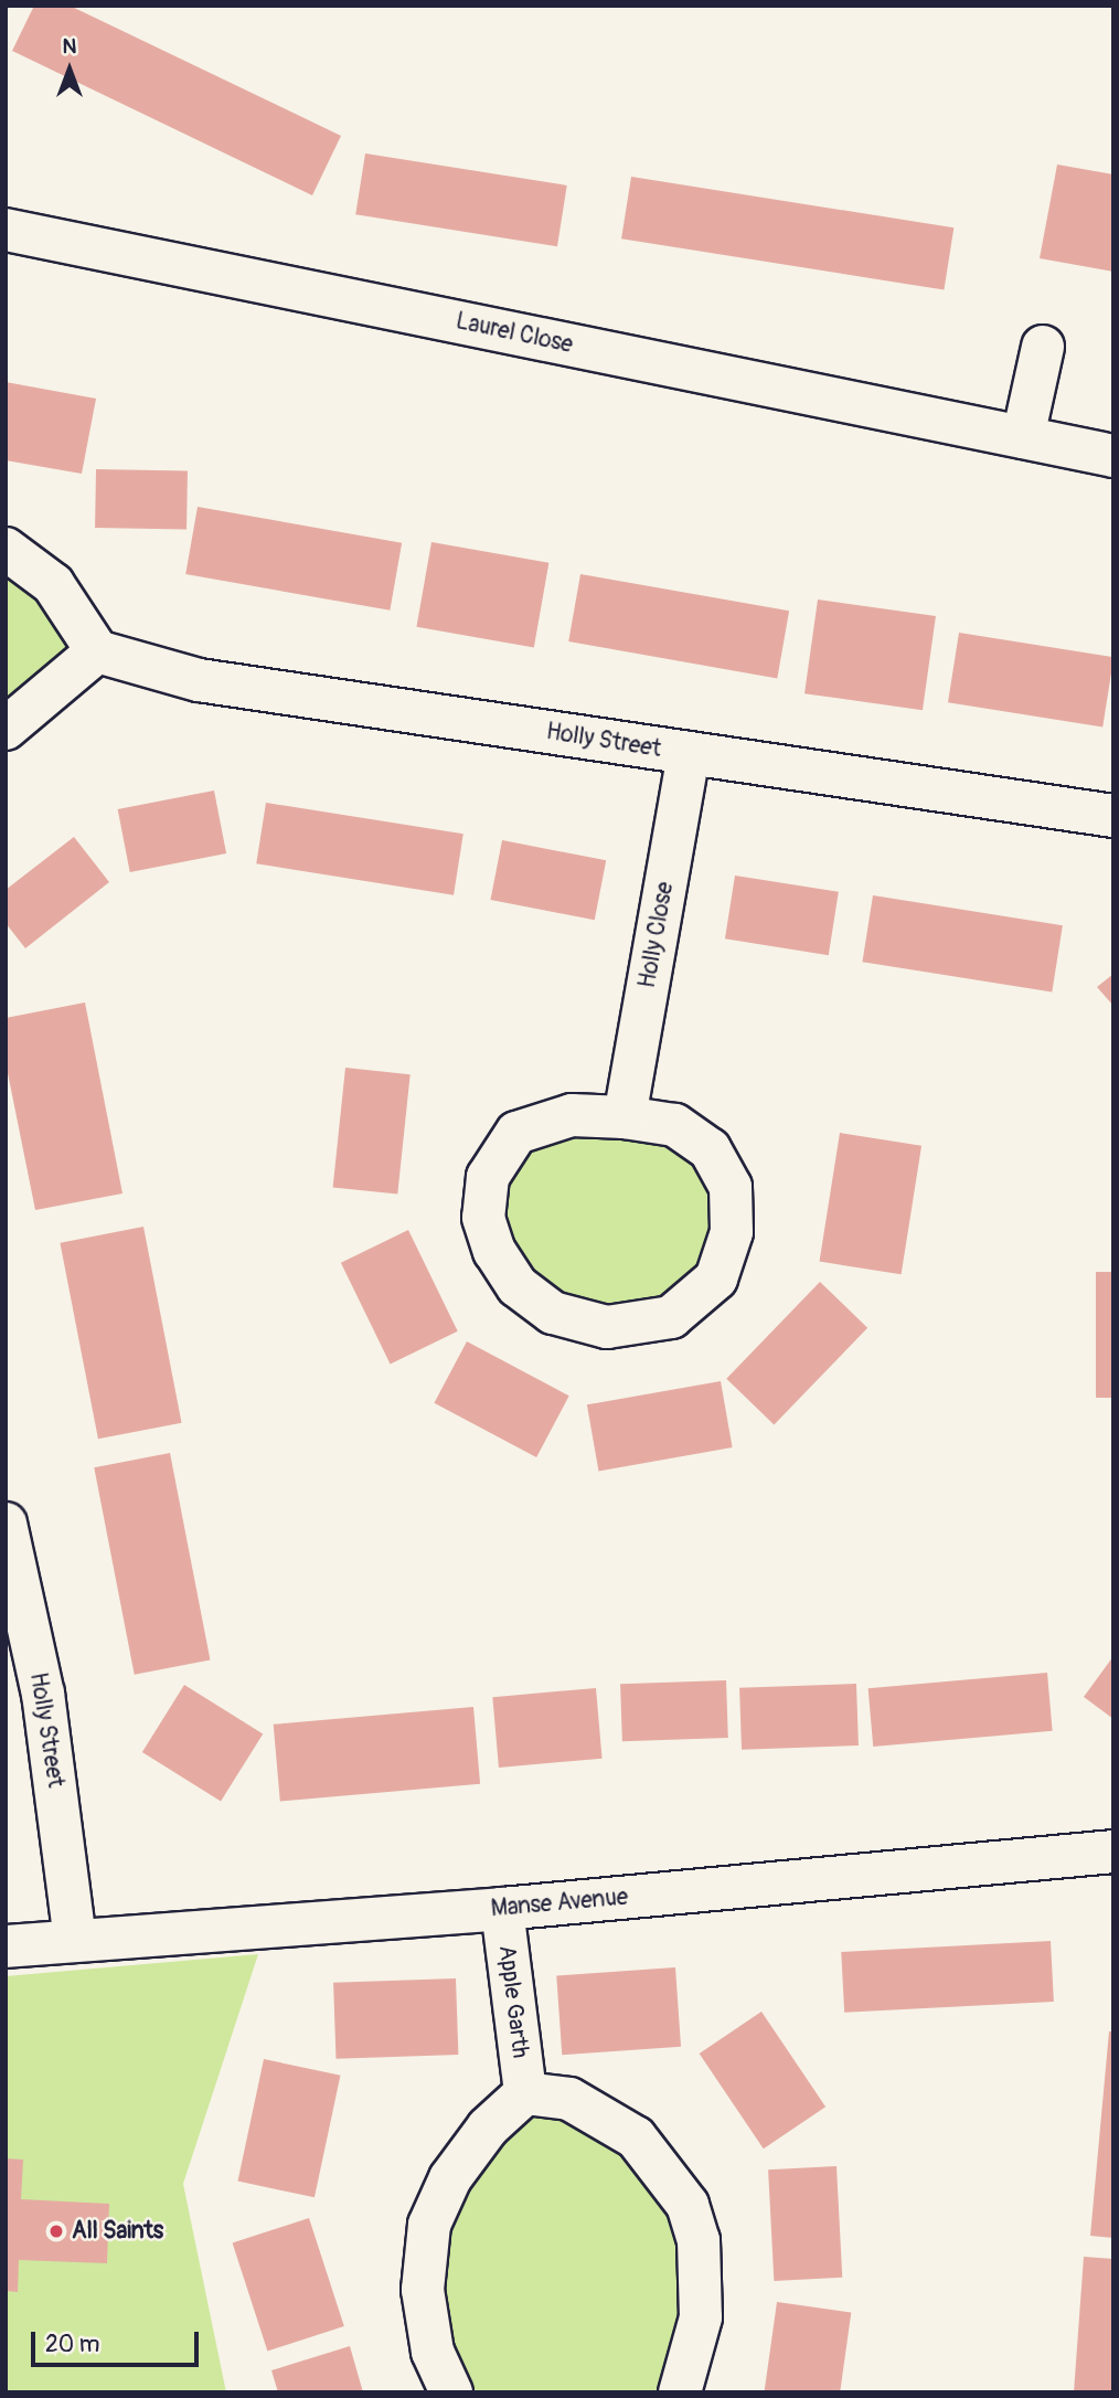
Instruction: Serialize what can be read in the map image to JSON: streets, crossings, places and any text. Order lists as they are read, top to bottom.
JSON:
{
  "streets": {
    "street": [
      "Laurel Close",
      "Holly Street",
      "Holly Close",
      "Manse Avenue",
      "Apple Garth"
    ]
  },
  "crossings": [
    ["Holly Street", "Holly Close"],
    ["Holly Street", "Manse Avenue"],
    ["Manse Avenue", "Apple Garth"]
  ],
  "places": ["All Saints"],
  "scale_bar": "20 m",
  "north": "top"
}
